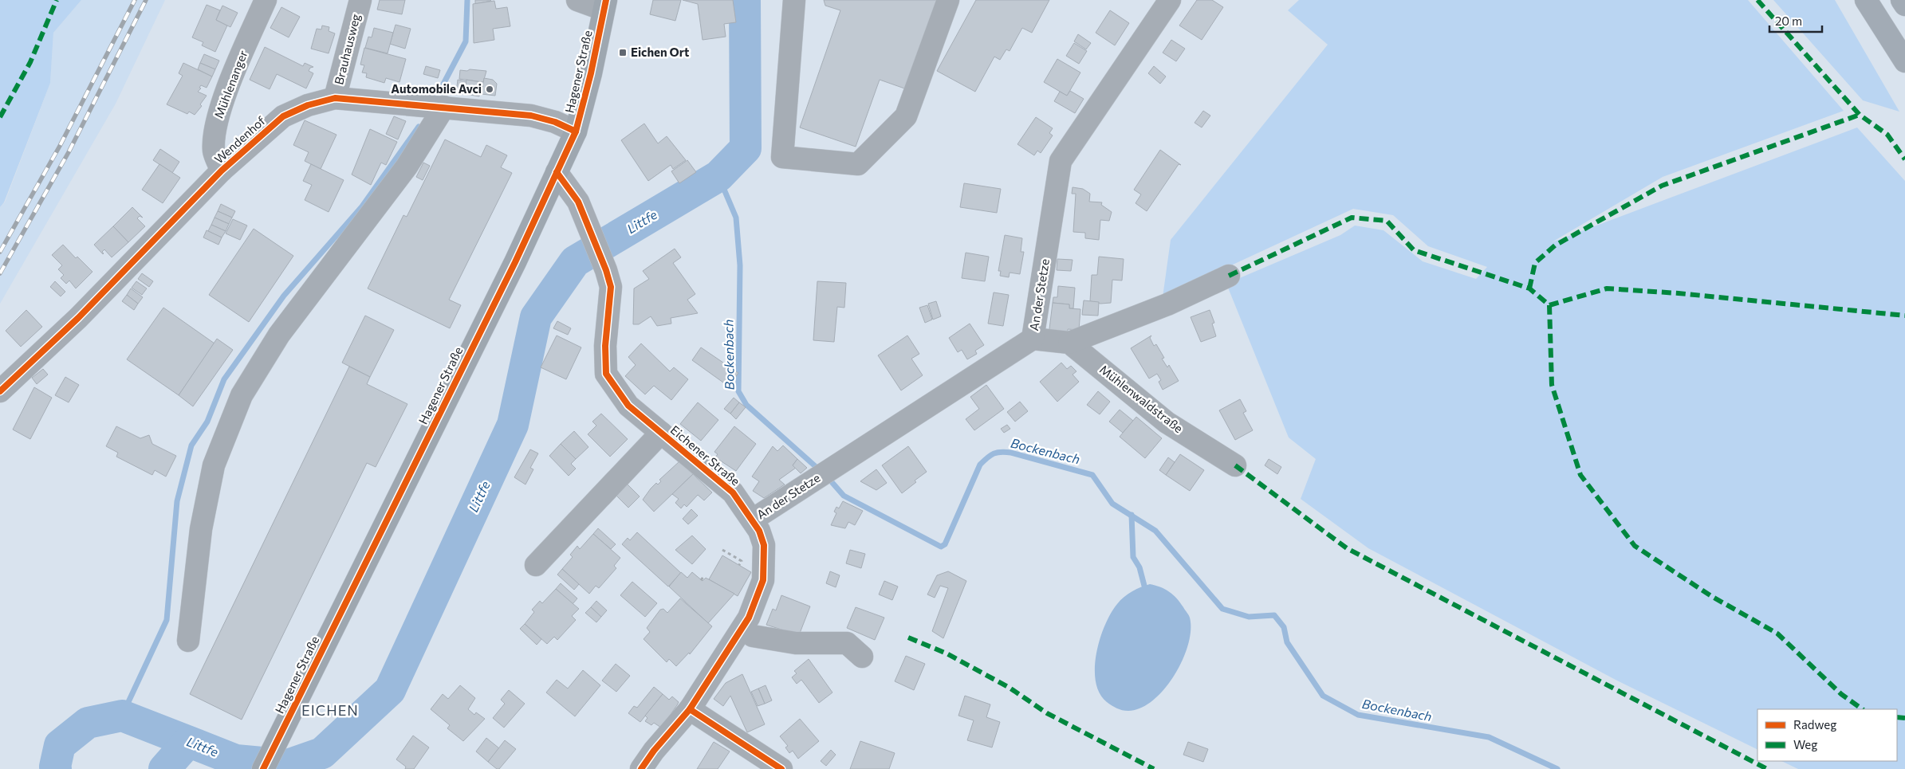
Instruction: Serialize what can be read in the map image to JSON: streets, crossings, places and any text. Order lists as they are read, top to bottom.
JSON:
{
  "streets": {
    "main road": ["Hagener Straße"],
    "street": [
      "Brauhausweg",
      "Mühlenanger",
      "Wendenhof",
      "An der Stetze",
      "Mühlenwaldstraße",
      "Eichener Straße"
    ]
  },
  "crossings": [
    ["Brauhausweg", "Wendenhof"],
    ["Hagener Straße", "Wendenhof"],
    ["Hagener Straße", "Eichener Straße"],
    ["Mühlenanger", "Wendenhof"],
    ["An der Stetze", "Eichener Straße"]
  ],
  "districts": ["EICHEN"],
  "water": ["Littfe", "Bockenbach"],
  "places": {
    "transit": ["Eichen Ort"],
    "other": ["Automobile Avci"]
  },
  "legend": ["Radweg", "Weg"],
  "scale_bar": "20 m"
}
